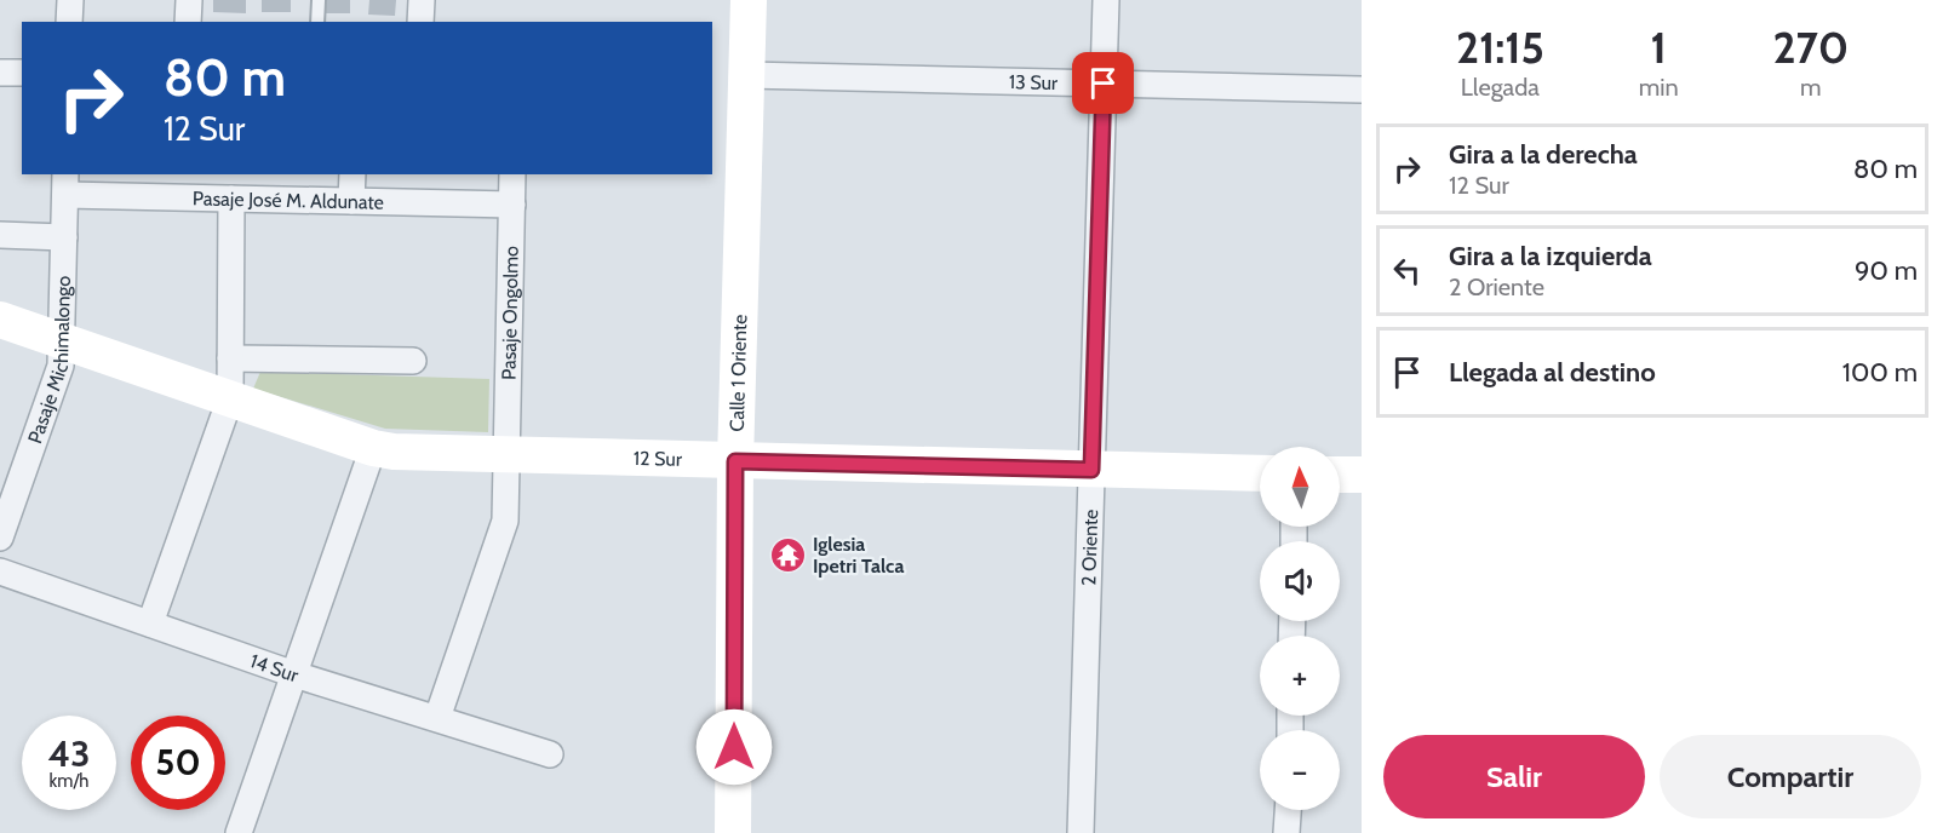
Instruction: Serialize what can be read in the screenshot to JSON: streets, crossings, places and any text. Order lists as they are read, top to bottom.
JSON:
{
  "streets": {
    "street": [
      "13 Sur",
      "Pasaje José M. Aldunate",
      "Pasaje Ongolmo",
      "Pasaje Michimalongo",
      "Calle 1 Oriente",
      "12 Sur",
      "2 Oriente",
      "14 Sur"
    ]
  },
  "crossings": [
    ["13 Sur", "Calle 1 Oriente"],
    ["13 Sur", "2 Oriente"],
    ["Pasaje José M. Aldunate", "Pasaje Ongolmo"],
    ["Pasaje José M. Aldunate", "Pasaje Michimalongo"],
    ["Pasaje Ongolmo", "12 Sur"],
    ["Pasaje Ongolmo", "14 Sur"],
    ["Pasaje Michimalongo", "12 Sur"],
    ["Calle 1 Oriente", "12 Sur"],
    ["12 Sur", "2 Oriente"]
  ],
  "places": {
    "temple": ["Iglesia Ipetri Talca"]
  },
  "north": "top",
  "page": {
    "eta": [
      "21:15",
      "Llegada",
      "1",
      "min",
      "270",
      "m"
    ],
    "turn": ["80 m", "12 Sur"],
    "list": [
      {
        "name": "Gira a la derecha",
        "note": "12 Sur",
        "value": "80 m"
      },
      {
        "name": "Gira a la izquierda",
        "note": "2 Oriente",
        "value": "90 m"
      },
      {
        "name": "Llegada al destino",
        "value": "100 m"
      }
    ],
    "map_buttons": ["+", "−"],
    "speed": "43 km/h",
    "limit": "50",
    "buttons": ["Salir", "Compartir"]
  }
}
